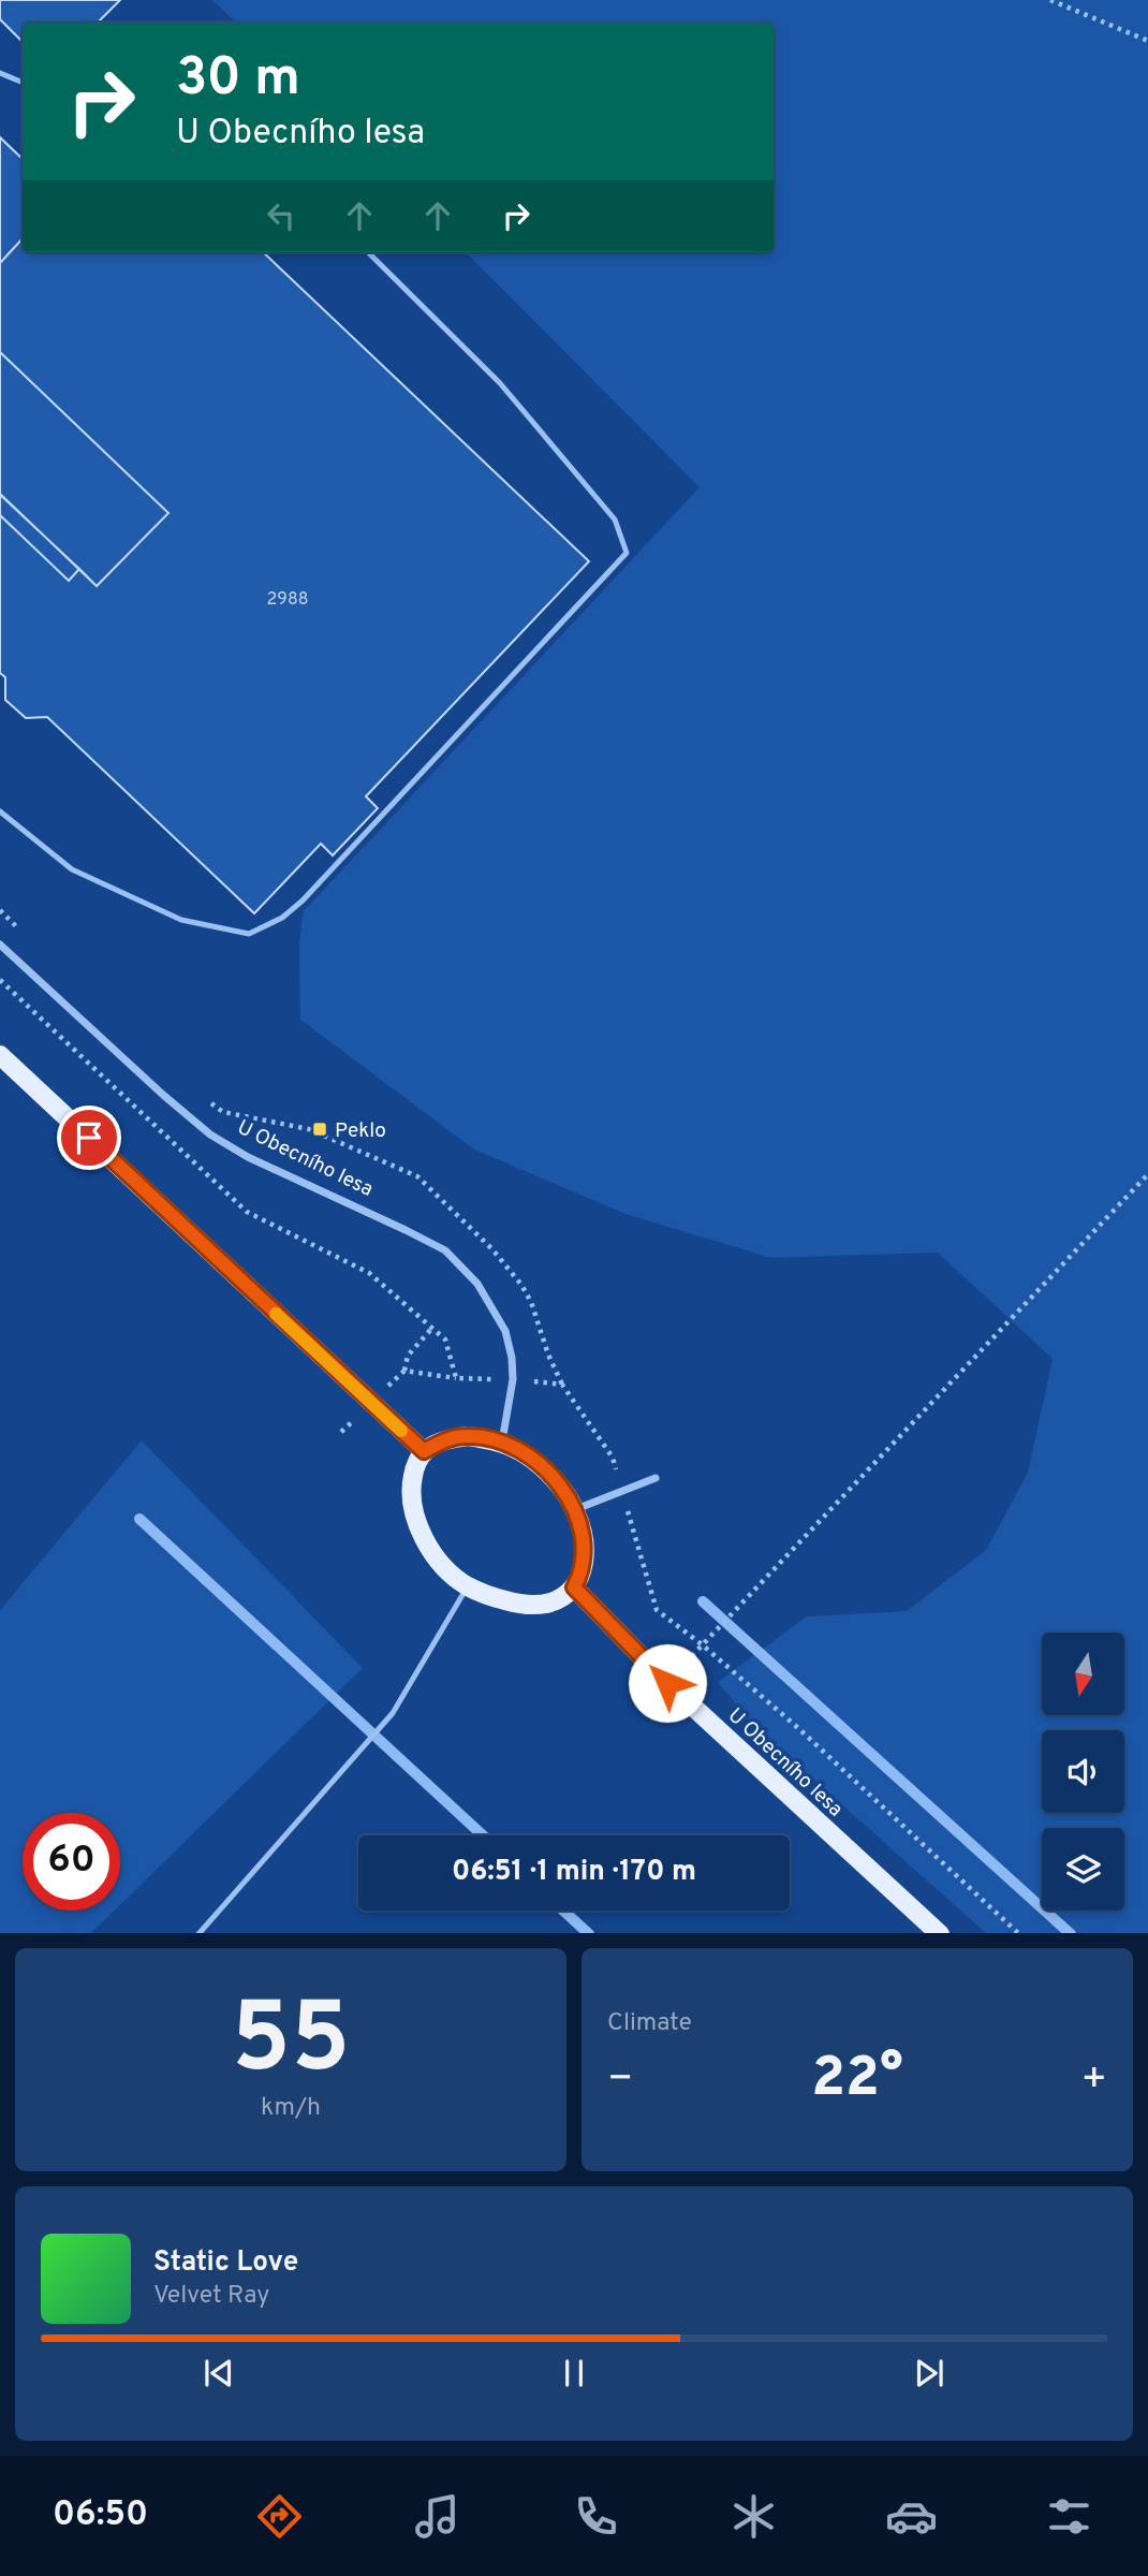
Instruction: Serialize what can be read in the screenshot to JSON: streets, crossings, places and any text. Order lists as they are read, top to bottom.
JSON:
{
  "streets": {
    "main road": ["U Obecního lesa"]
  },
  "places": {
    "transit": ["Peklo"]
  },
  "house_numbers": ["2988"],
  "north": "bottom",
  "page": {
    "turn": ["30 m", "U Obecního lesa"],
    "limit": "60",
    "trip": "06:51 · 1 min · 170 m",
    "tile": [
      ["55", "km/h"],
      "Climate"
    ],
    "heat": ["−", "22°", "+"],
    "song": ["Static Love", "Velvet Ray"],
    "tabs": "06:50"
  }
}
